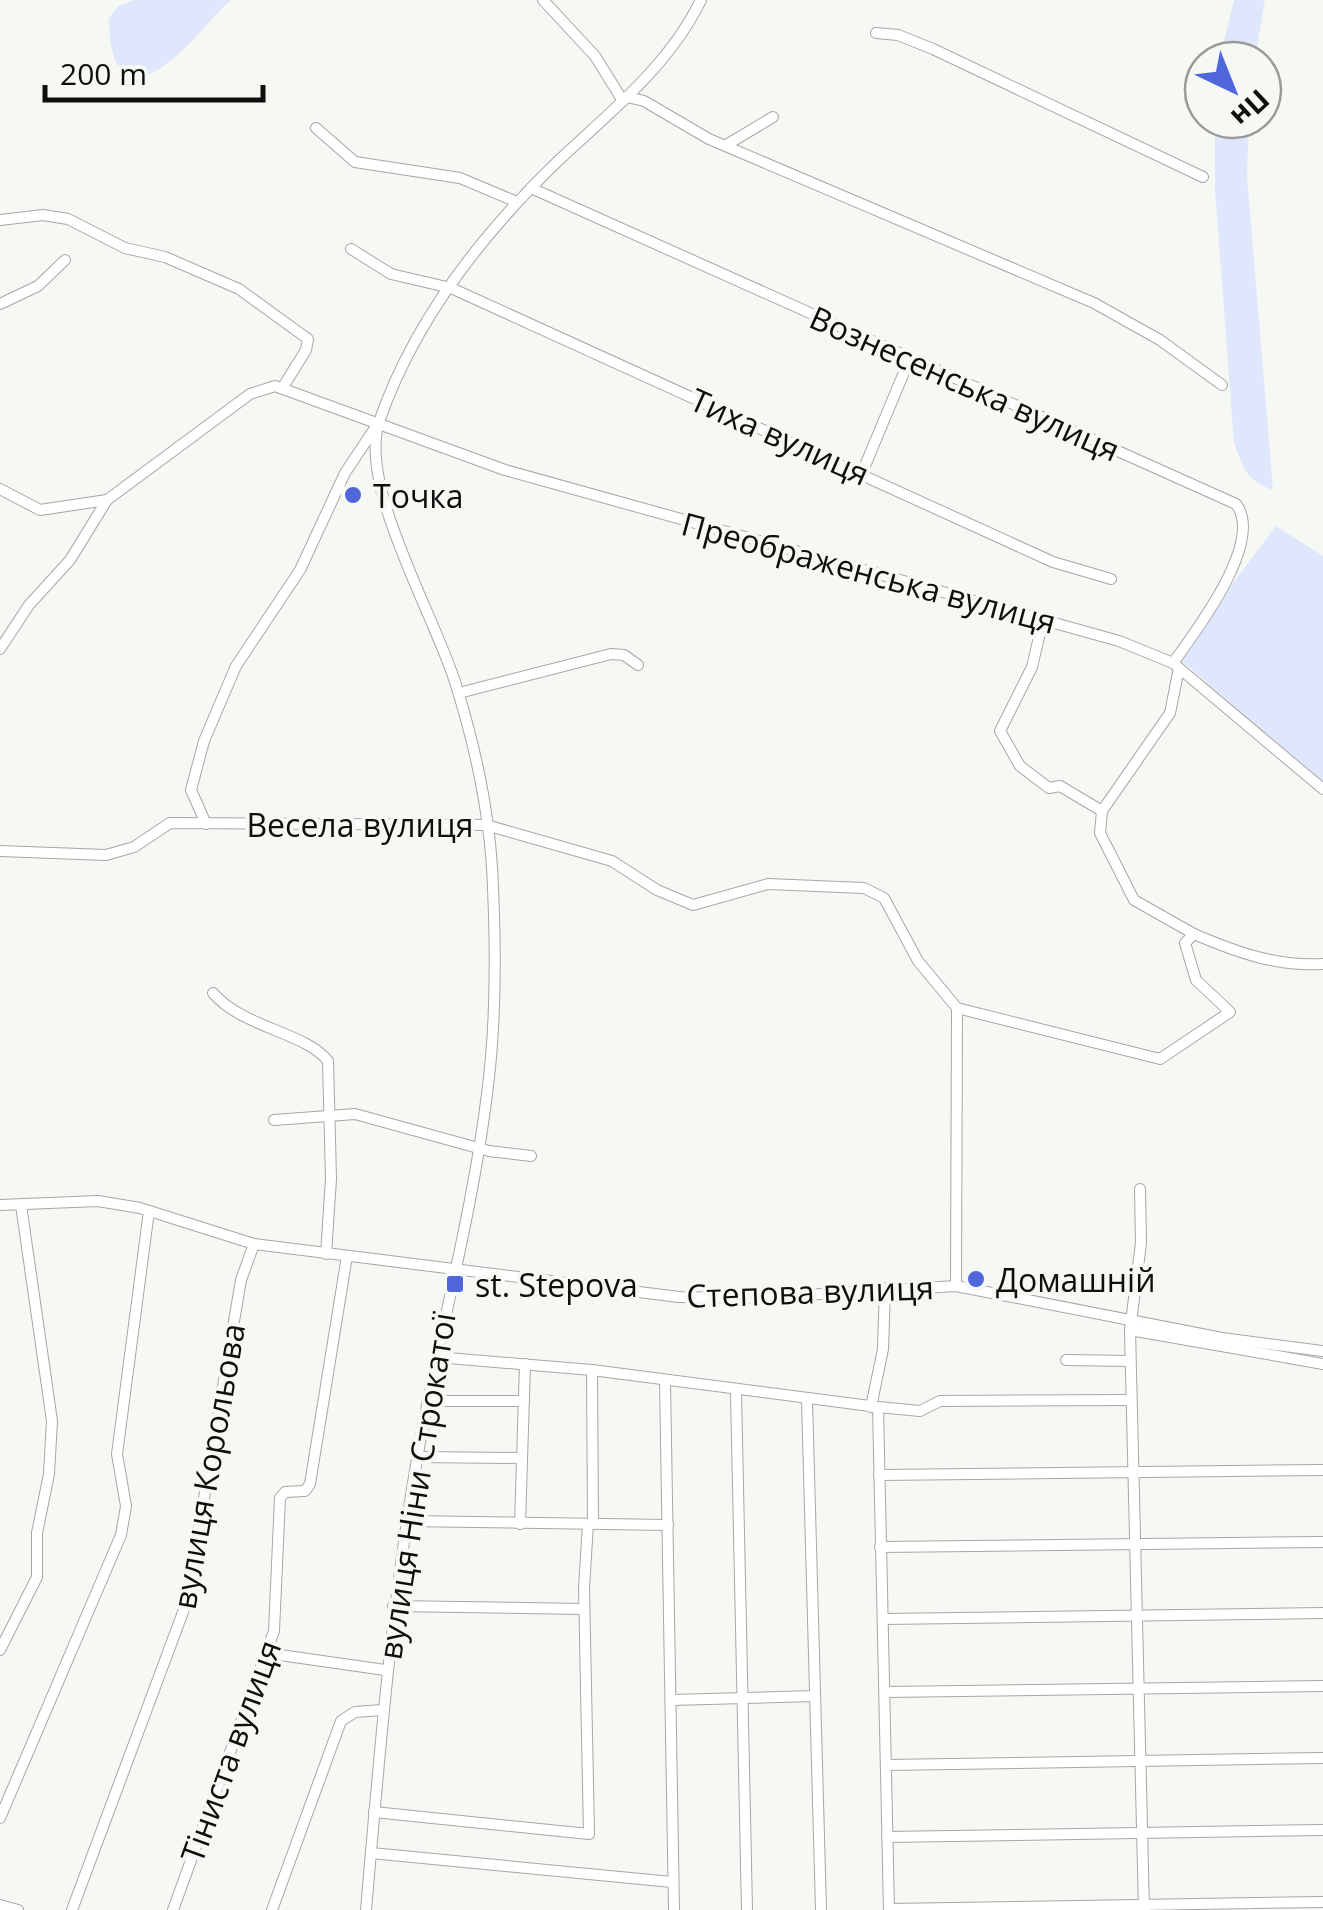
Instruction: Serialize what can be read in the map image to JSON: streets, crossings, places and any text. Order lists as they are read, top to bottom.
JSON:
{
  "streets": {
    "street": [
      "Вознесенська вулиця",
      "Тиха вулиця",
      "Преображенська вулиця",
      "Весела вулиця",
      "Степова вулиця",
      "вулиця Корольова",
      "вулиця Ніни Строкатої",
      "Тіниста вулиця"
    ]
  },
  "crossings": [
    ["Вознесенська вулиця", "Преображенська вулиця"],
    ["Преображенська вулиця", "вулиця Ніни Строкатої"],
    ["Весела вулиця", "вулиця Ніни Строкатої"],
    ["Степова вулиця", "вулиця Корольова"],
    ["Степова вулиця", "вулиця Ніни Строкатої"],
    ["Степова вулиця", "Тіниста вулиця"]
  ],
  "places": {
    "other": ["Точка", "Домашній"],
    "transit": ["st. Stepova"]
  },
  "scale_bar": "200 m",
  "north": "bottom right"
}
